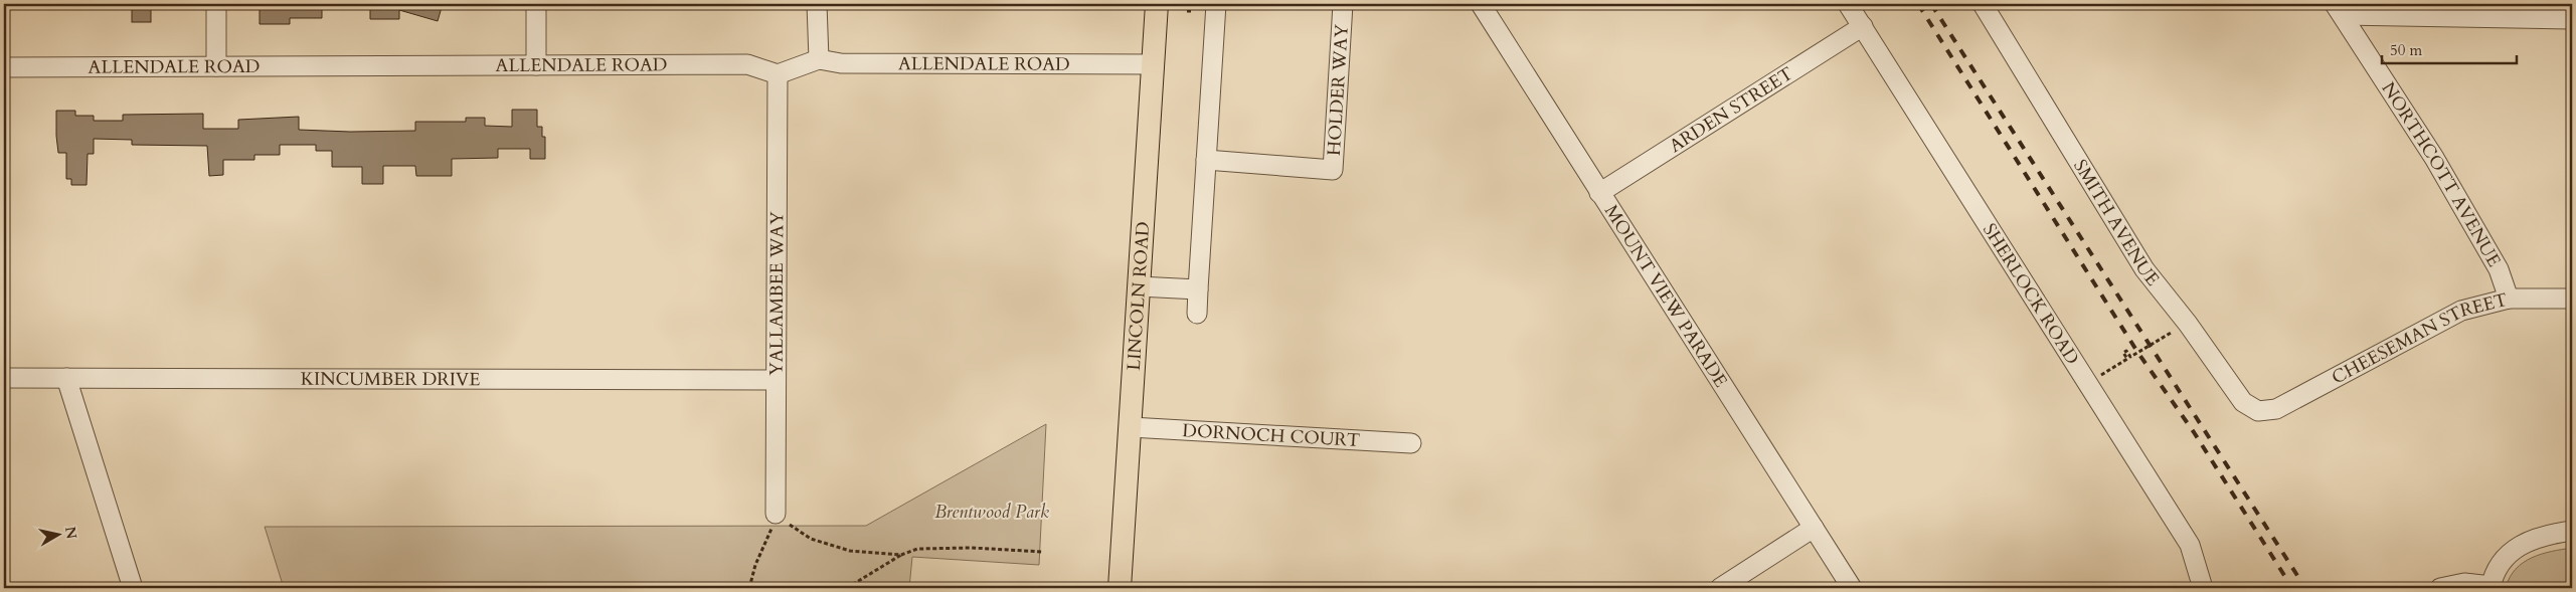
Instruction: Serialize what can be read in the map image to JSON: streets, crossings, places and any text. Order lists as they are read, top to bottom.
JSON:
{
  "streets": {
    "main road": ["LINCOLN ROAD"],
    "street": [
      "ALLENDALE ROAD",
      "HOLDER WAY",
      "ARDEN STREET",
      "NORTHCOTT AVENUE",
      "SMITH AVENUE",
      "YALLAMBEE WAY",
      "SHERLOCK ROAD",
      "MOUNT VIEW PARADE",
      "CHEESEMAN STREET",
      "KINCUMBER DRIVE",
      "DORNOCH COURT"
    ]
  },
  "crossings": [
    ["ALLENDALE ROAD", "YALLAMBEE WAY"],
    ["ALLENDALE ROAD", "LINCOLN ROAD"],
    ["ARDEN STREET", "SHERLOCK ROAD"],
    ["ARDEN STREET", "MOUNT VIEW PARADE"],
    ["NORTHCOTT AVENUE", "CHEESEMAN STREET"],
    ["SMITH AVENUE", "CHEESEMAN STREET"],
    ["YALLAMBEE WAY", "KINCUMBER DRIVE"],
    ["LINCOLN ROAD", "DORNOCH COURT"]
  ],
  "parks": ["Brentwood Park"],
  "scale_bar": "50 m",
  "north": "right"
}
